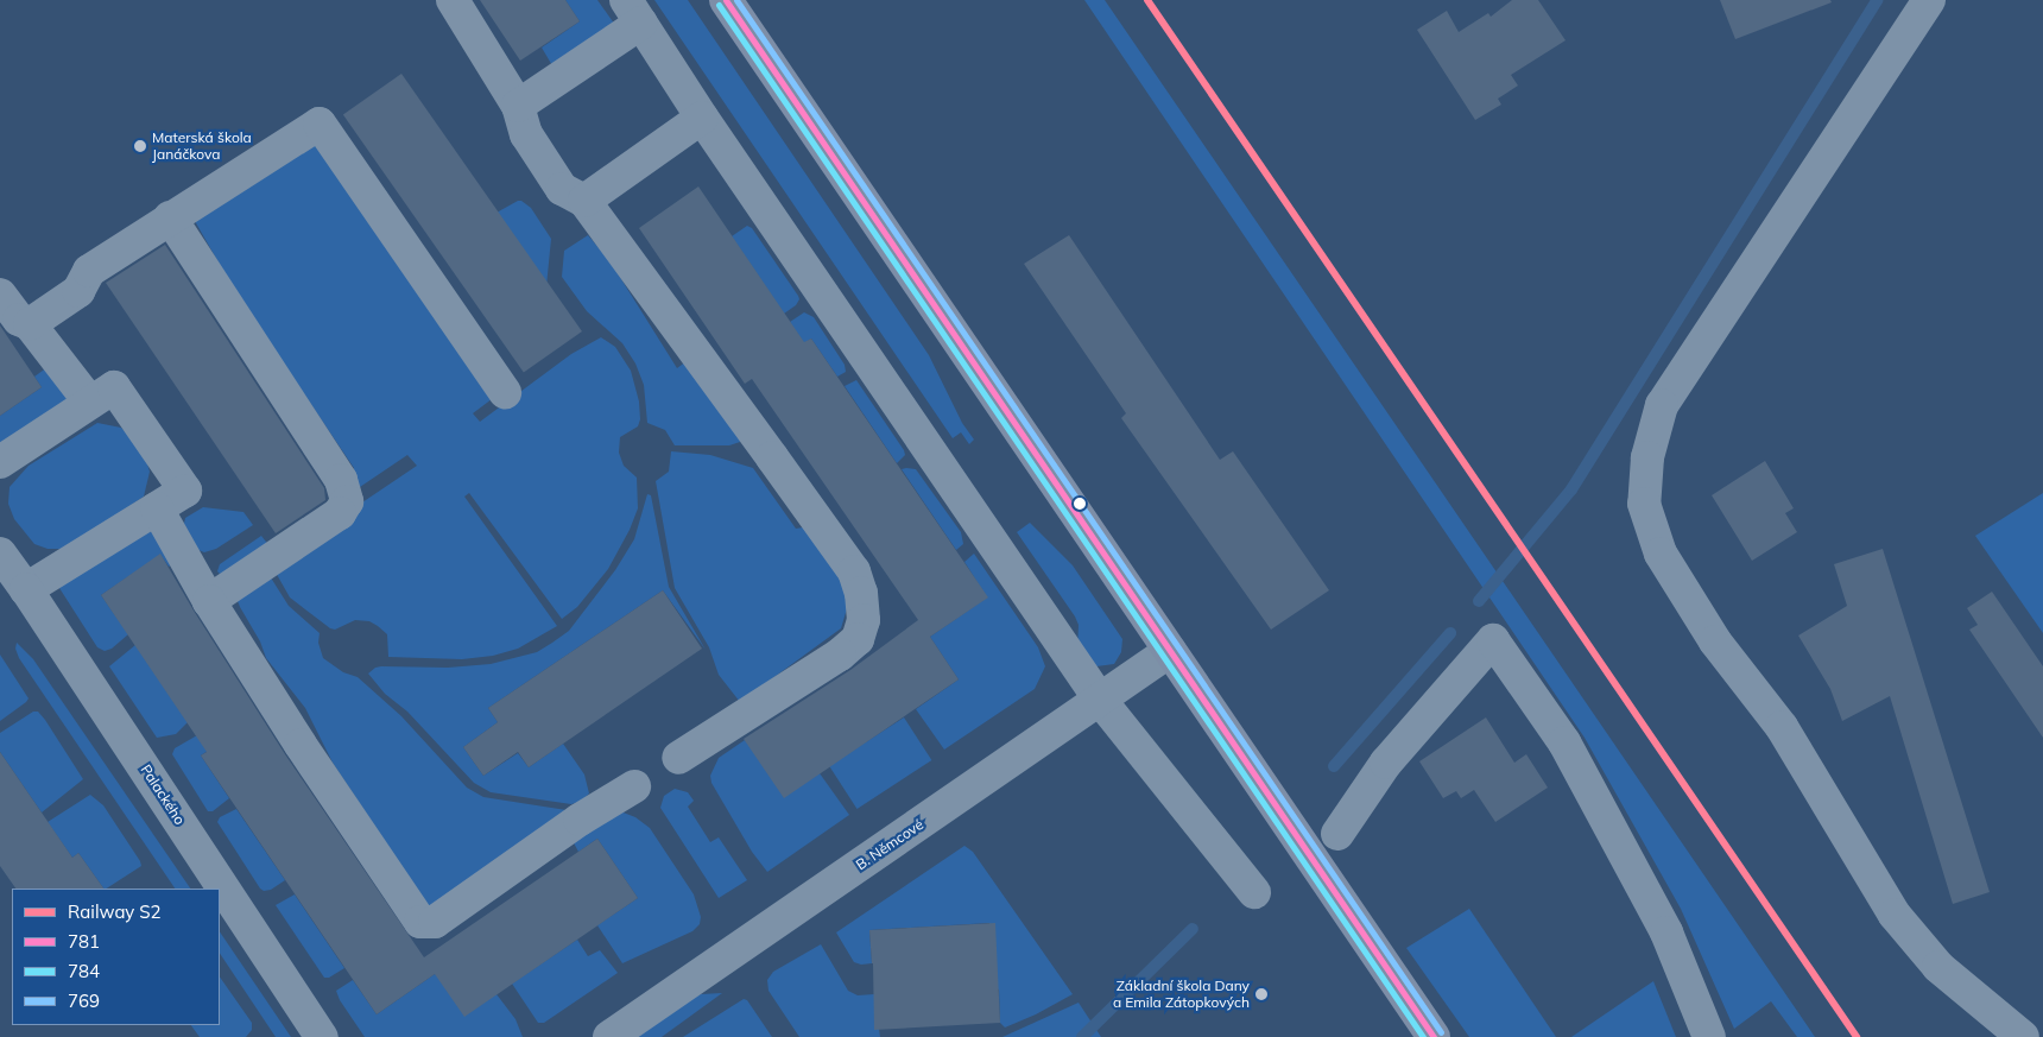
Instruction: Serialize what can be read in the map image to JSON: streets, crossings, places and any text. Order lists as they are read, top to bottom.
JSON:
{
  "streets": {
    "street": ["Palackého", "B. Němcové"]
  },
  "places": ["Materská škola Janáčkova", "Základní škola Dany a Emila Zátopkových"],
  "lines": [
    "rail line S2",
    "transit line 781",
    "transit line 769",
    "transit line 784"
  ],
  "legend": [
    "Railway S2",
    "781",
    "784",
    "769"
  ]
}
